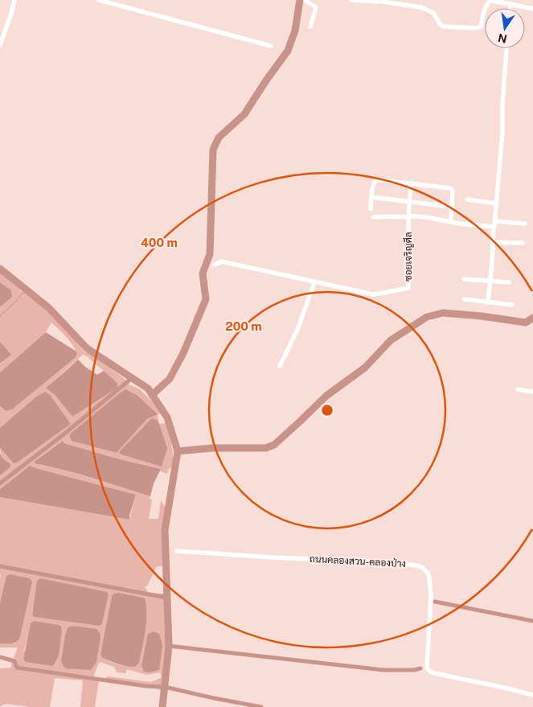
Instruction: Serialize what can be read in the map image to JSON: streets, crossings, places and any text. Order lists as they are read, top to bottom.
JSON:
{
  "streets": {
    "street": ["ซอยเจริญศีล", "ถนนคลองสวน-คลองป่าง"]
  },
  "north": "bottom",
  "rings": ["400 m", "200 m"]
}
